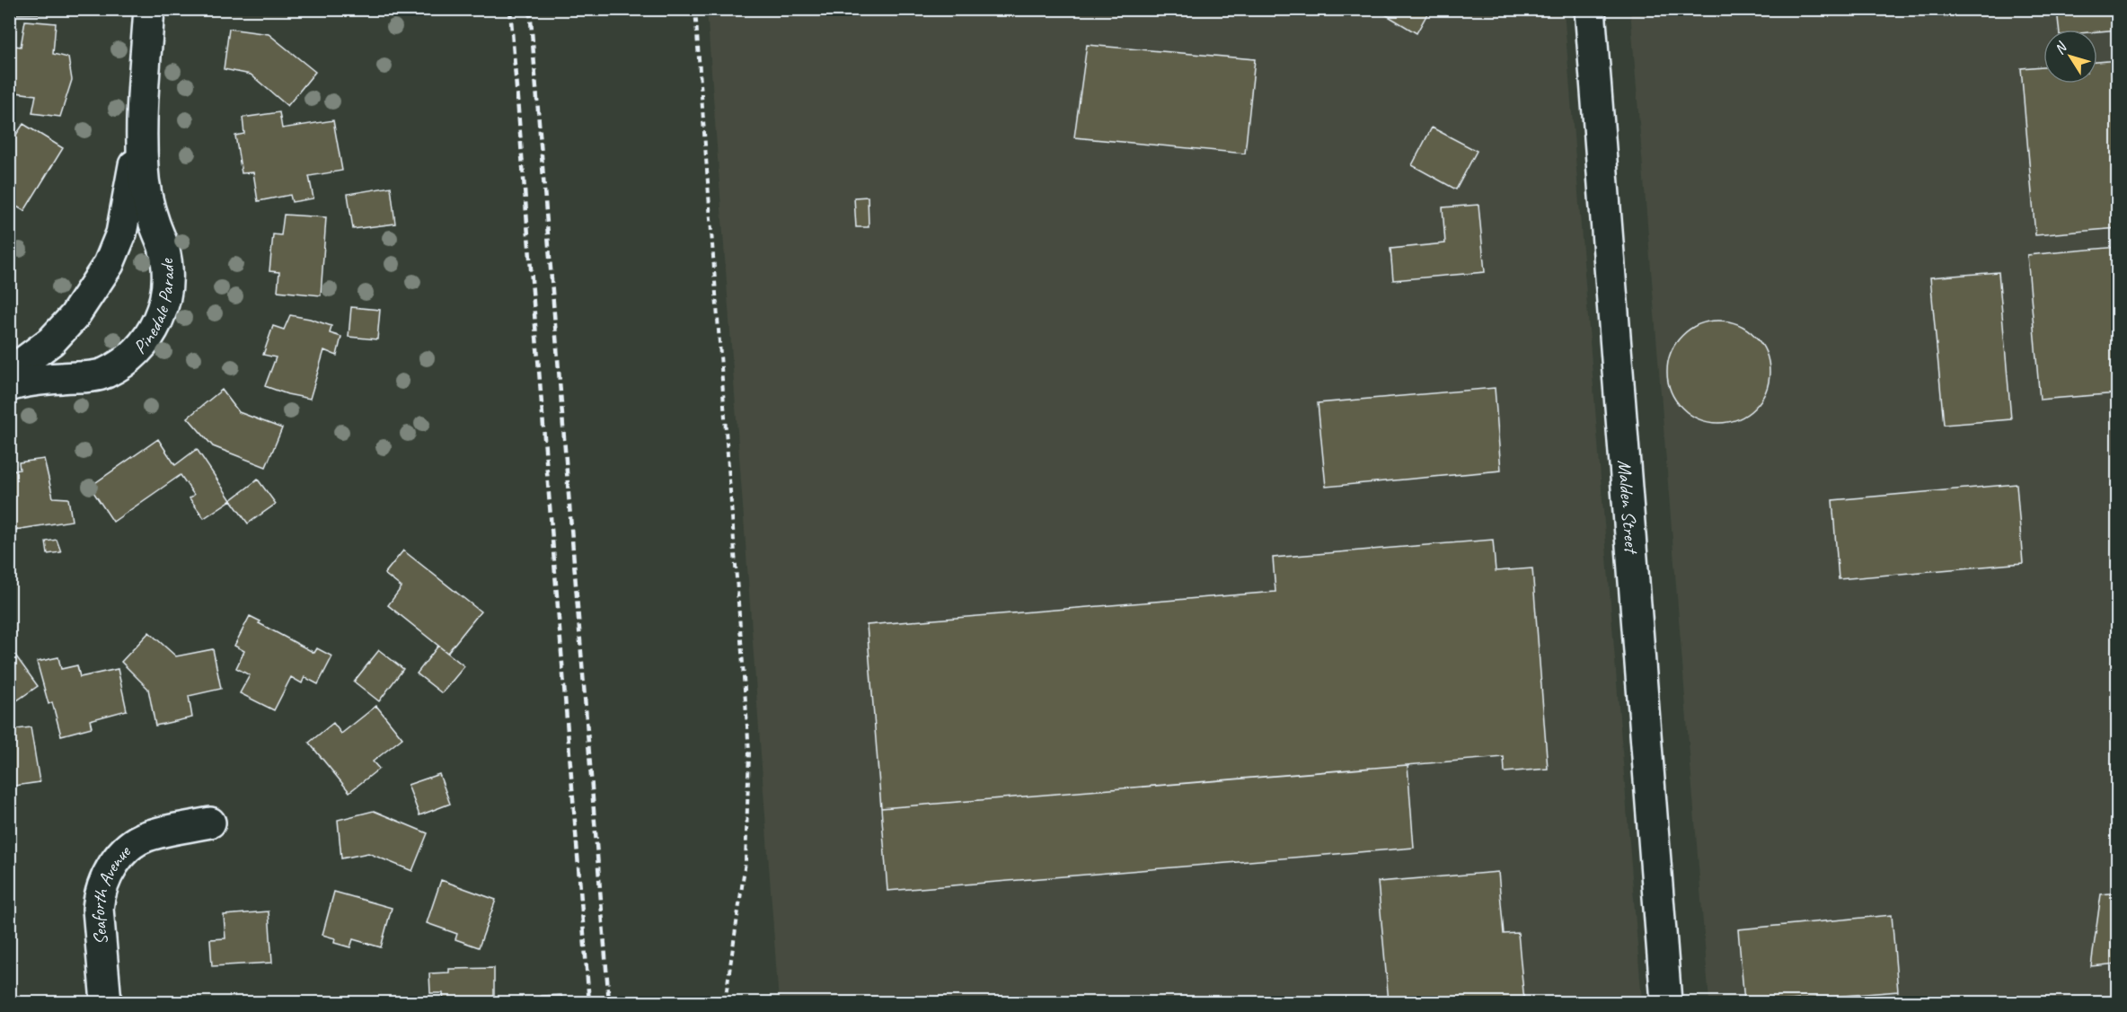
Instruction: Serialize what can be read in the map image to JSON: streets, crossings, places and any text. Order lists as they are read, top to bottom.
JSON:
{
  "streets": {
    "street": ["Pinedale Parade", "Malden Street", "Seaforth Avenue"]
  },
  "north": "top left"
}
